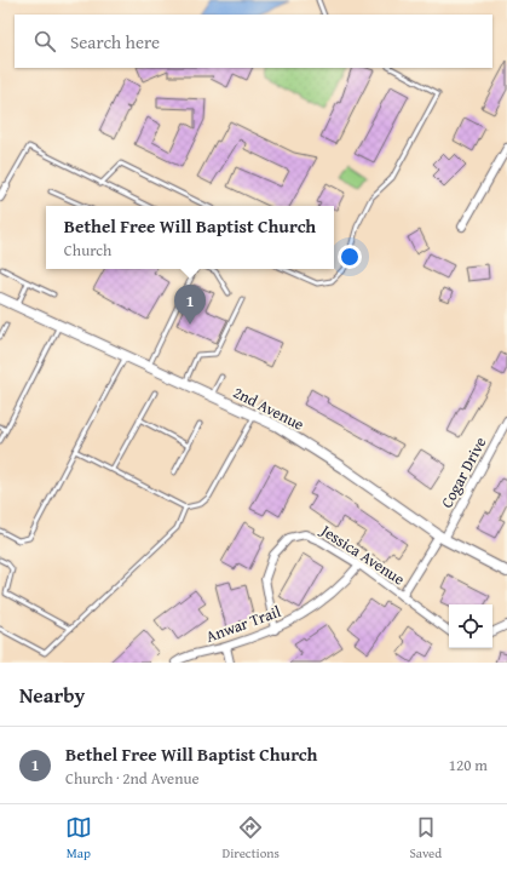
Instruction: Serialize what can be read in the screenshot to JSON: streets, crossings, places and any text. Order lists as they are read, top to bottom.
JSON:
{
  "streets": {
    "street": [
      "2nd Avenue",
      "Cogar Drive",
      "Jessica Avenue",
      "Anwar Trail"
    ]
  },
  "crossings": [
    ["2nd Avenue", "Cogar Drive"],
    ["Cogar Drive", "Jessica Avenue"],
    ["Jessica Avenue", "Anwar Trail"]
  ],
  "page": {
    "search": "Search here",
    "popup": ["Bethel Free Will Baptist Church", "Church"],
    "pins": "1",
    "heading": "Nearby",
    "list": [
      {
        "mark": "1",
        "name": "Bethel Free Will Baptist Church",
        "note": "Church · 2nd Avenue",
        "value": "120 m"
      }
    ],
    "nav": ["Map", "Directions", "Saved"]
  }
}
